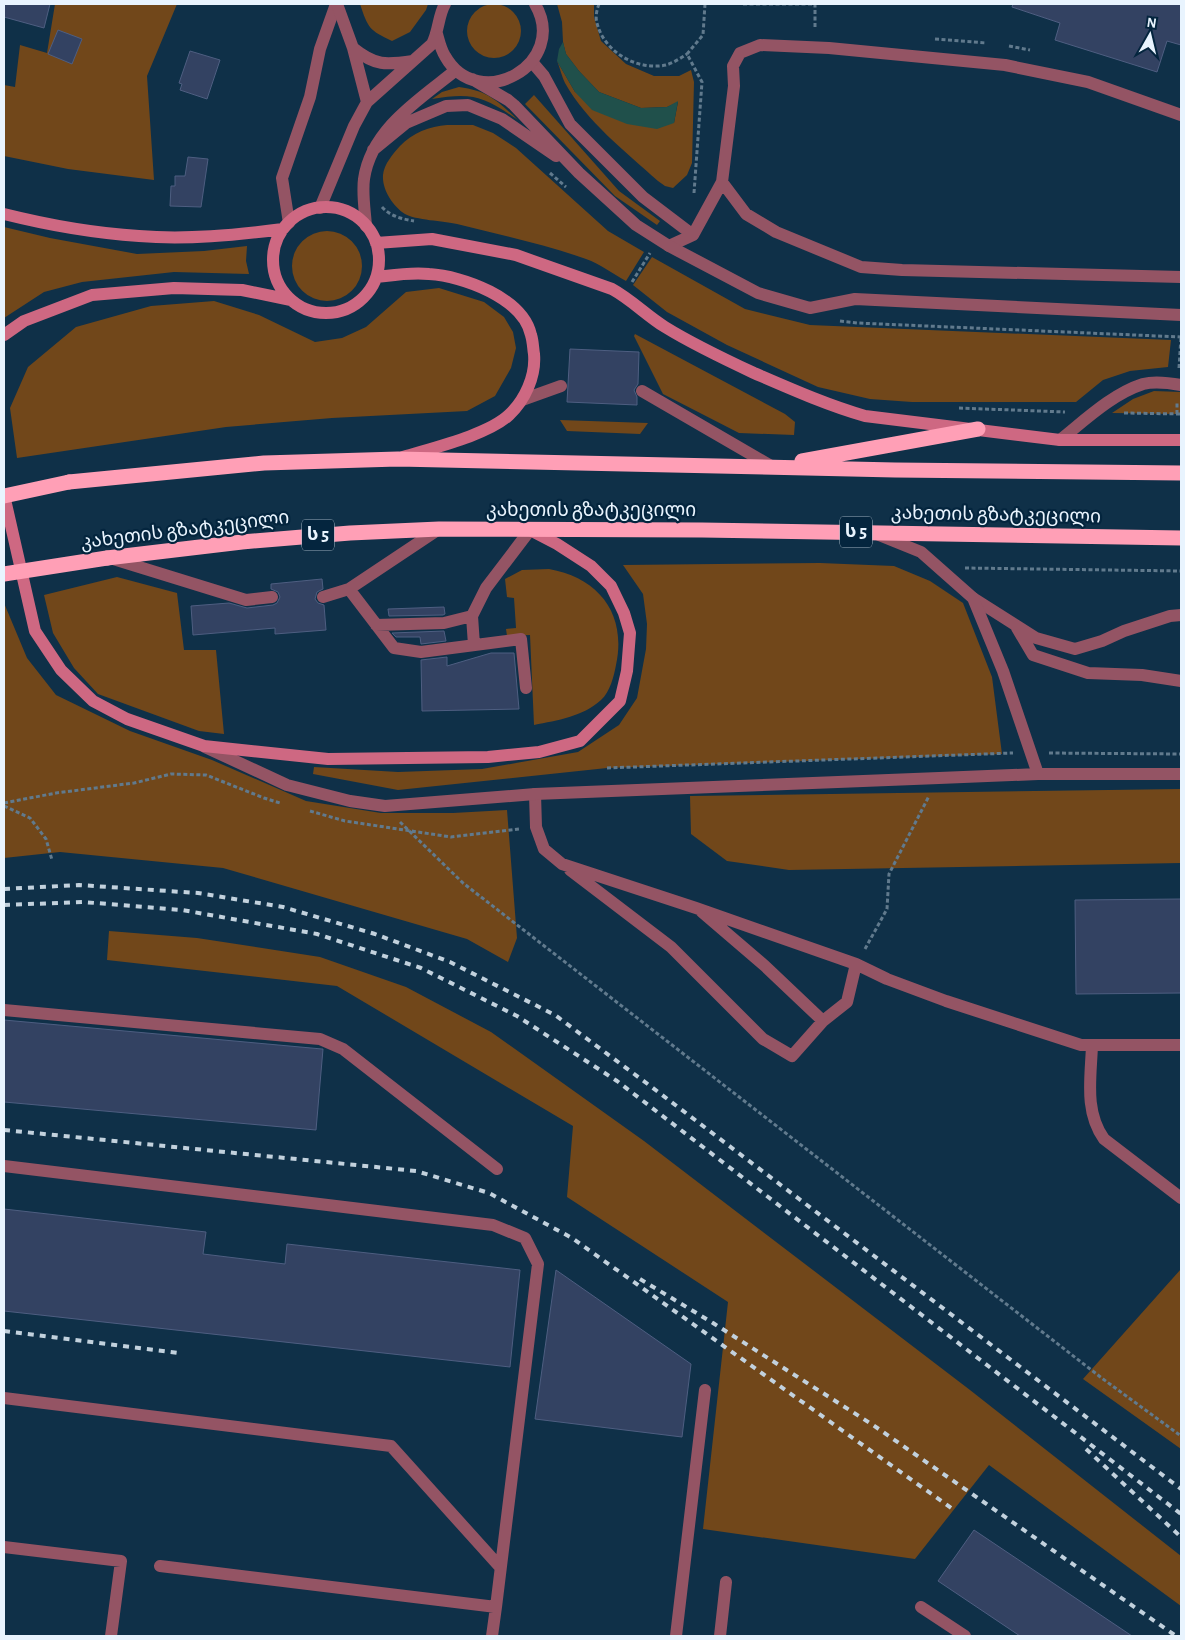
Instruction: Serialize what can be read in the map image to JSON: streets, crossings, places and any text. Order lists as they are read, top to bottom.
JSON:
{
  "streets": {
    "highway": ["კახეთის გზატკეცილი", "ს 5"]
  },
  "north": "top"
}
